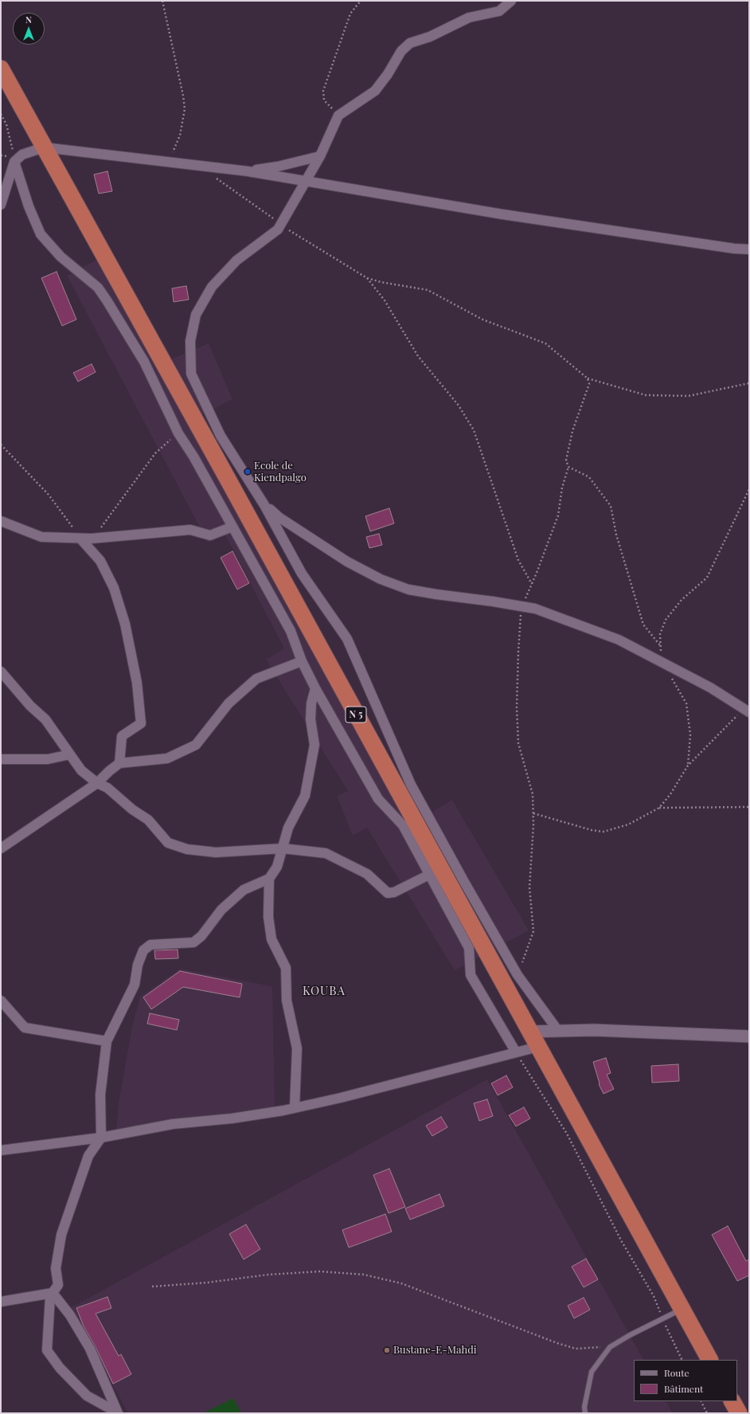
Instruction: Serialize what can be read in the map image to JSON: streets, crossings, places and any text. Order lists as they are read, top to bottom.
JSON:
{
  "streets": {
    "highway": ["N 5"]
  },
  "districts": ["KOUBA"],
  "places": ["Ecole de Kiendpalgo", "Bustane-E-Mahdi"],
  "legend": ["Route", "Bâtiment"],
  "north": "top"
}
